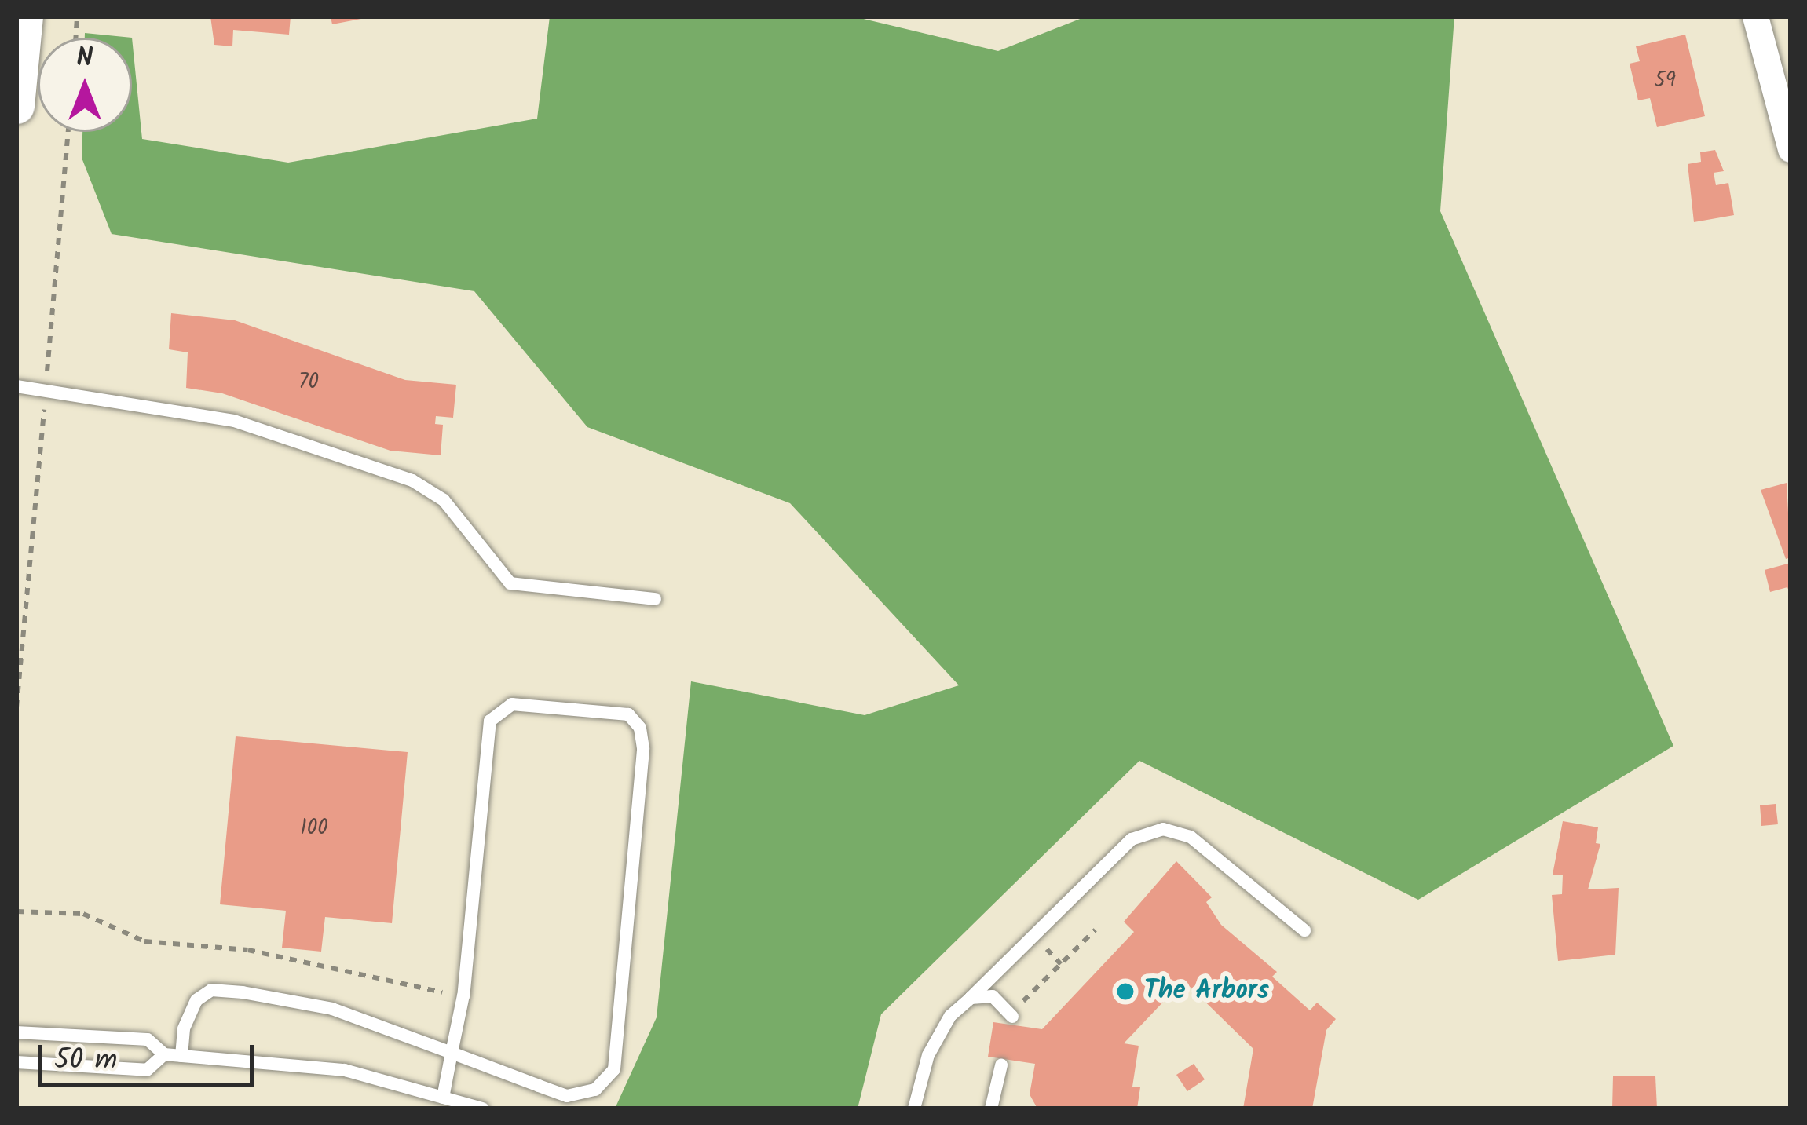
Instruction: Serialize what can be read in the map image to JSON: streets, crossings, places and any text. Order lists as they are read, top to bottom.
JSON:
{
  "places": ["The Arbors"],
  "house_numbers": ["59", "70", "100"],
  "scale_bar": "50 m",
  "north": "top"
}
